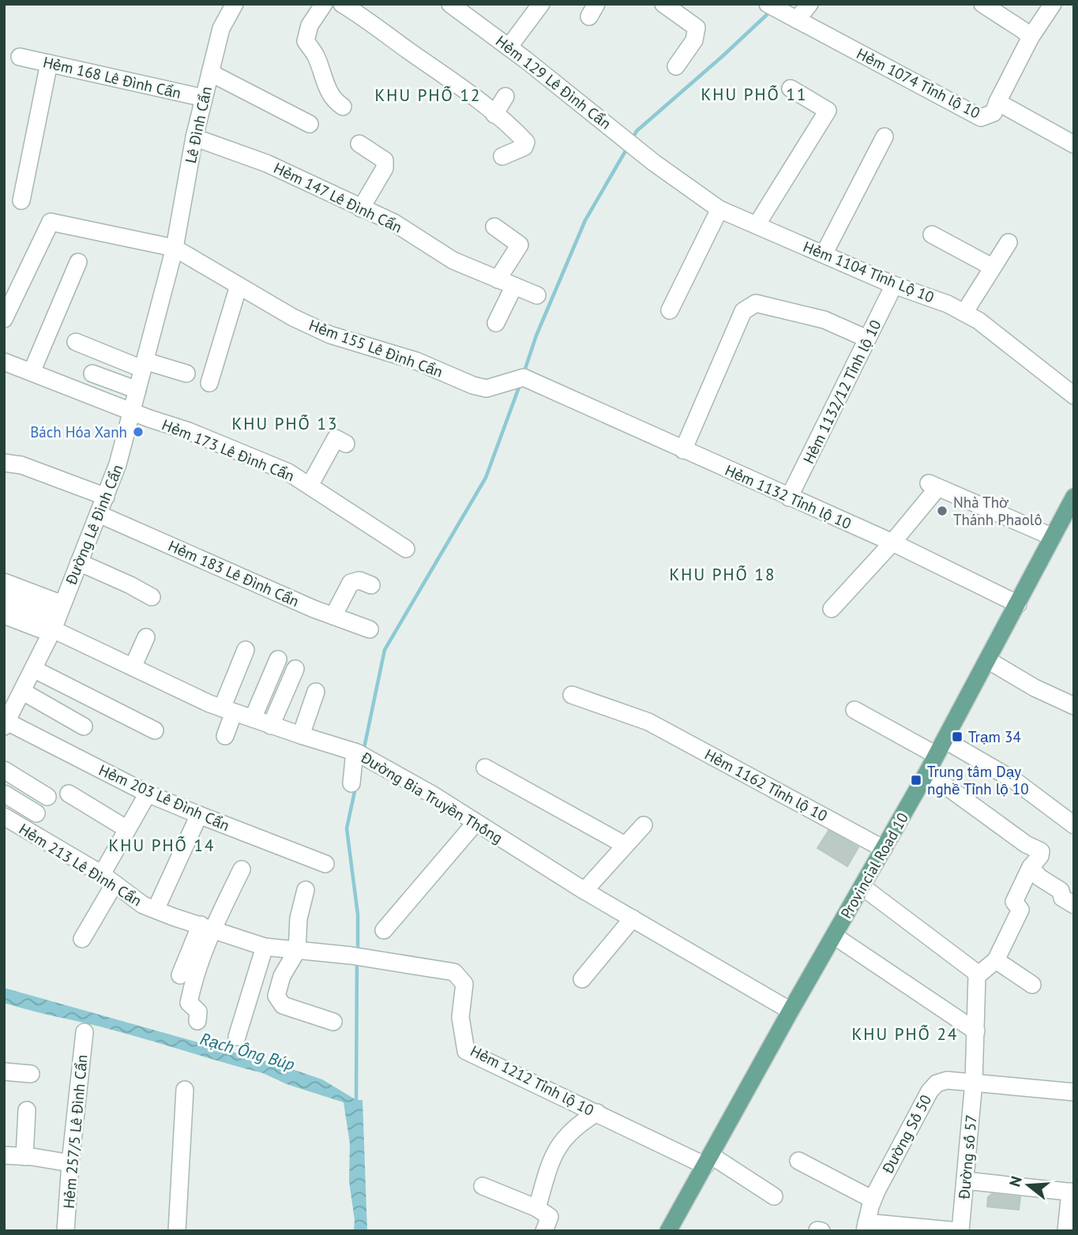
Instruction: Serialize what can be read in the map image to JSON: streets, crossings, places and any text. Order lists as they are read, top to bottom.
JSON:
{
  "streets": {
    "main road": ["Provincial Road 10"],
    "street": [
      "Hẻm 168 Lê Đình Cẩn",
      "Hẻm 129 Lê Đình Cẩn",
      "Hẻm 1074 Tỉnh lộ 10",
      "Lê Đình Cẩn",
      "Hẻm 147 Lê Đình Cẩn",
      "Hẻm 1104 Tỉnh Lộ 10",
      "Hẻm 155 Lê Đình Cẩn",
      "Hẻm 1132/12 Tỉnh lộ 10",
      "Hẻm 173 Lê Đình Cẩn",
      "Hẻm 1132 Tỉnh lộ 10",
      "Đường Lê Đình Cẩn",
      "Hẻm 183 Lê Đình Cẩn",
      "Hẻm 1162 Tỉnh lộ 10",
      "Hẻm 203 Lê Đình Cẩn",
      "Đường Bia Truyền Thống",
      "Hẻm 213 Lê Đình Cẩn",
      "Hẻm 1212 Tỉnh lộ 10",
      "Hẻm 257/5 Lê Đình Cẩn",
      "Đường Số 50",
      "Đường số 57"
    ]
  },
  "crossings": [
    ["Hẻm 168 Lê Đình Cẩn", "Lê Đình Cẩn"],
    ["Hẻm 129 Lê Đình Cẩn", "Hẻm 1104 Tỉnh Lộ 10"],
    ["Lê Đình Cẩn", "Hẻm 147 Lê Đình Cẩn"],
    ["Lê Đình Cẩn", "Hẻm 155 Lê Đình Cẩn"],
    ["Lê Đình Cẩn", "Đường Lê Đình Cẩn"],
    ["Hẻm 1104 Tỉnh Lộ 10", "Hẻm 1132/12 Tỉnh lộ 10"],
    ["Hẻm 155 Lê Đình Cẩn", "Hẻm 1132 Tỉnh lộ 10"],
    ["Hẻm 155 Lê Đình Cẩn", "Đường Lê Đình Cẩn"],
    ["Hẻm 1132/12 Tỉnh lộ 10", "Hẻm 1132 Tỉnh lộ 10"],
    ["Hẻm 173 Lê Đình Cẩn", "Đường Lê Đình Cẩn"],
    ["Hẻm 1132 Tỉnh lộ 10", "Provincial Road 10"],
    ["Đường Lê Đình Cẩn", "Hẻm 183 Lê Đình Cẩn"],
    ["Đường Lê Đình Cẩn", "Hẻm 203 Lê Đình Cẩn"],
    ["Đường Lê Đình Cẩn", "Đường Bia Truyền Thống"],
    ["Hẻm 1162 Tỉnh lộ 10", "Provincial Road 10"],
    ["Đường Bia Truyền Thống", "Provincial Road 10"],
    ["Hẻm 213 Lê Đình Cẩn", "Hẻm 1212 Tỉnh lộ 10"],
    ["Provincial Road 10", "Hẻm 1212 Tỉnh lộ 10"],
    ["Đường Số 50", "Đường số 57"]
  ],
  "districts": [
    "KHU PHỐ 11",
    "KHU PHỐ 12",
    "KHU PHỐ 13",
    "KHU PHỐ 18",
    "KHU PHỐ 14",
    "KHU PHỐ 24"
  ],
  "water": ["Rạch Ông Búp"],
  "places": {
    "other": ["Bách Hóa Xanh", "Nhà Thờ Thánh Phaolô"],
    "transit": ["Trạm 34", "Trung tâm Dạy nghề Tỉnh lộ 10"]
  },
  "north": "left"
}
